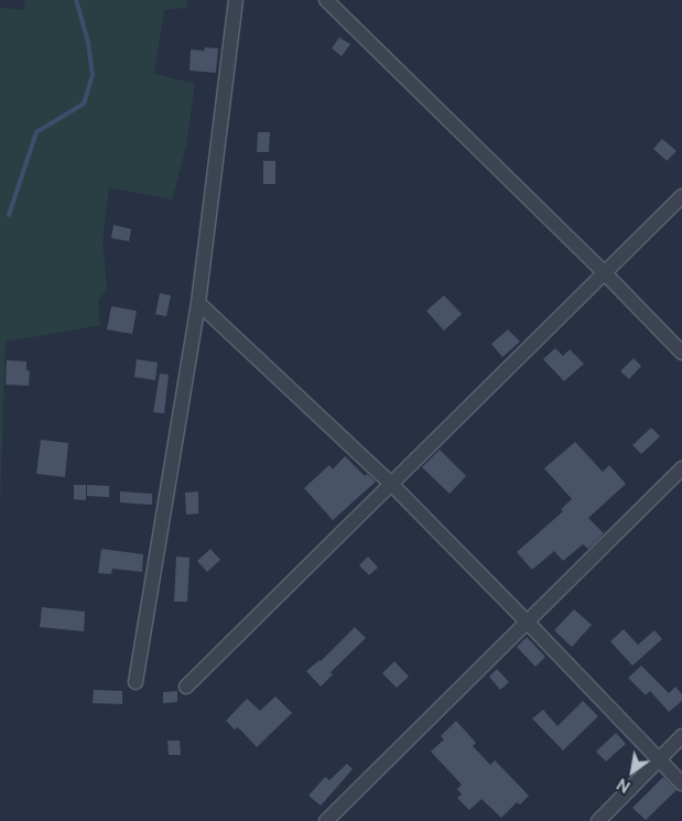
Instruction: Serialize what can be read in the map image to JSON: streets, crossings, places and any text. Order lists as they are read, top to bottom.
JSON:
{
  "north": "bottom left"
}
